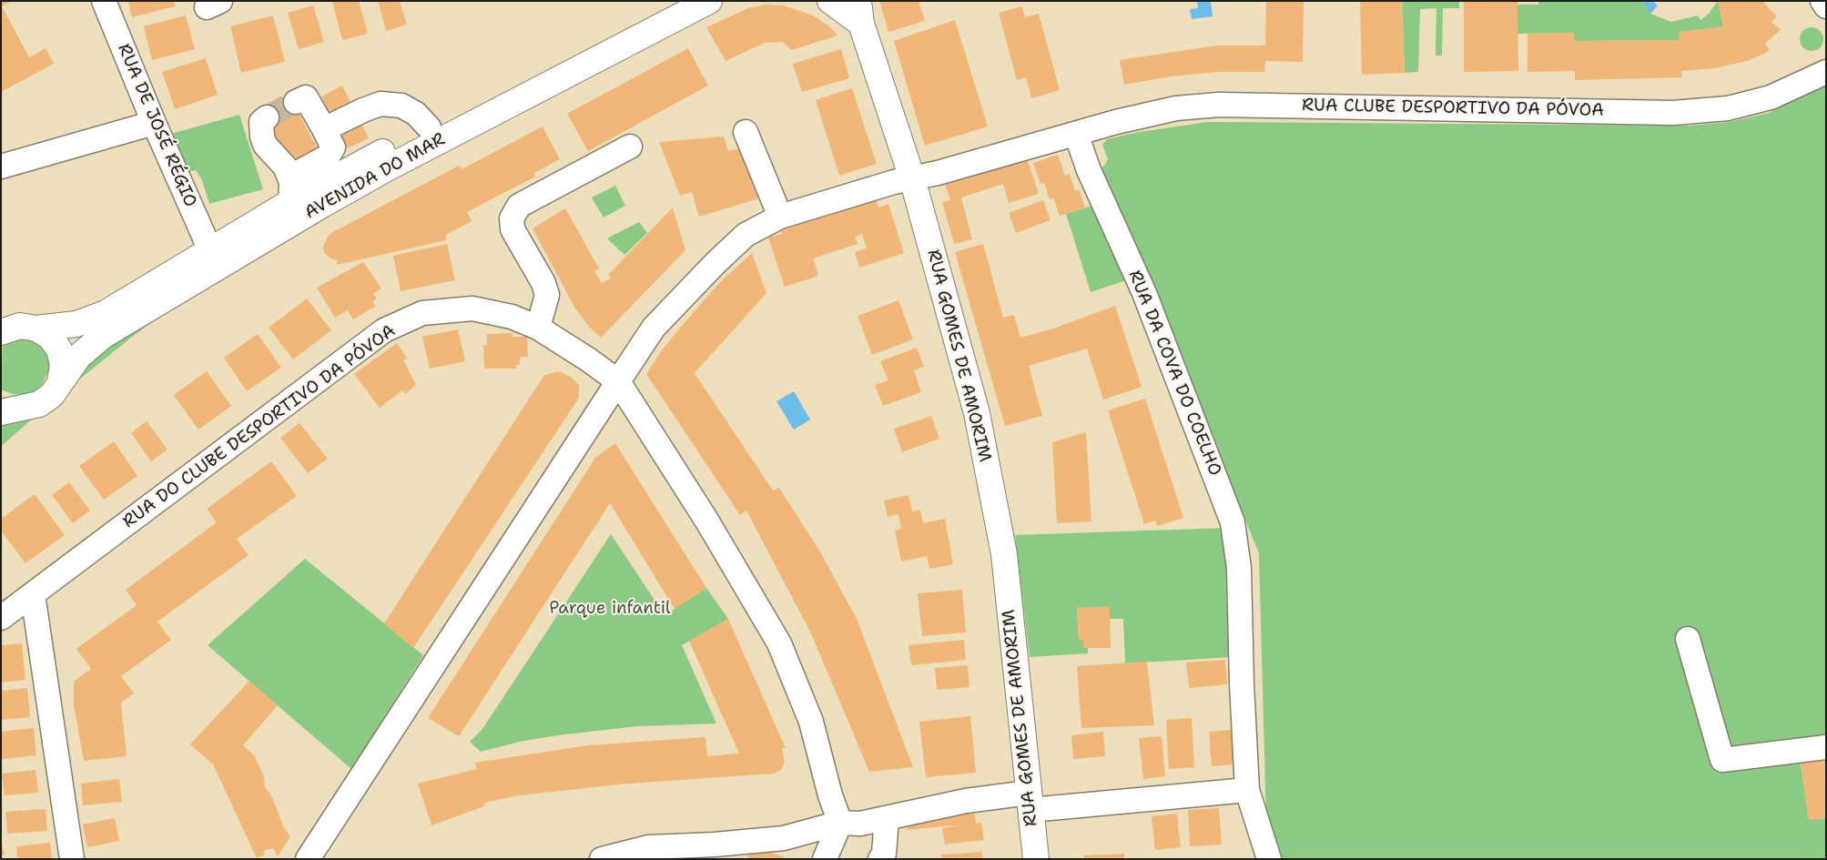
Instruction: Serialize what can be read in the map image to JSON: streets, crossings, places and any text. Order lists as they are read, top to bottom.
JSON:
{
  "streets": {
    "main road": ["AVENIDA DO MAR", "RUA GOMES DE AMORIM"],
    "street": [
      "RUA CLUBE DESPORTIVO DA PÓVOA",
      "RUA DE JOSÉ RÉGIO",
      "RUA DA COVA DO COELHO",
      "RUA DO CLUBE DESPORTIVO DA PÓVOA"
    ]
  },
  "crossings": [
    ["RUA CLUBE DESPORTIVO DA PÓVOA", "RUA DA COVA DO COELHO"],
    ["RUA DE JOSÉ RÉGIO", "AVENIDA DO MAR"]
  ],
  "parks": ["Parque infantil"]
}
